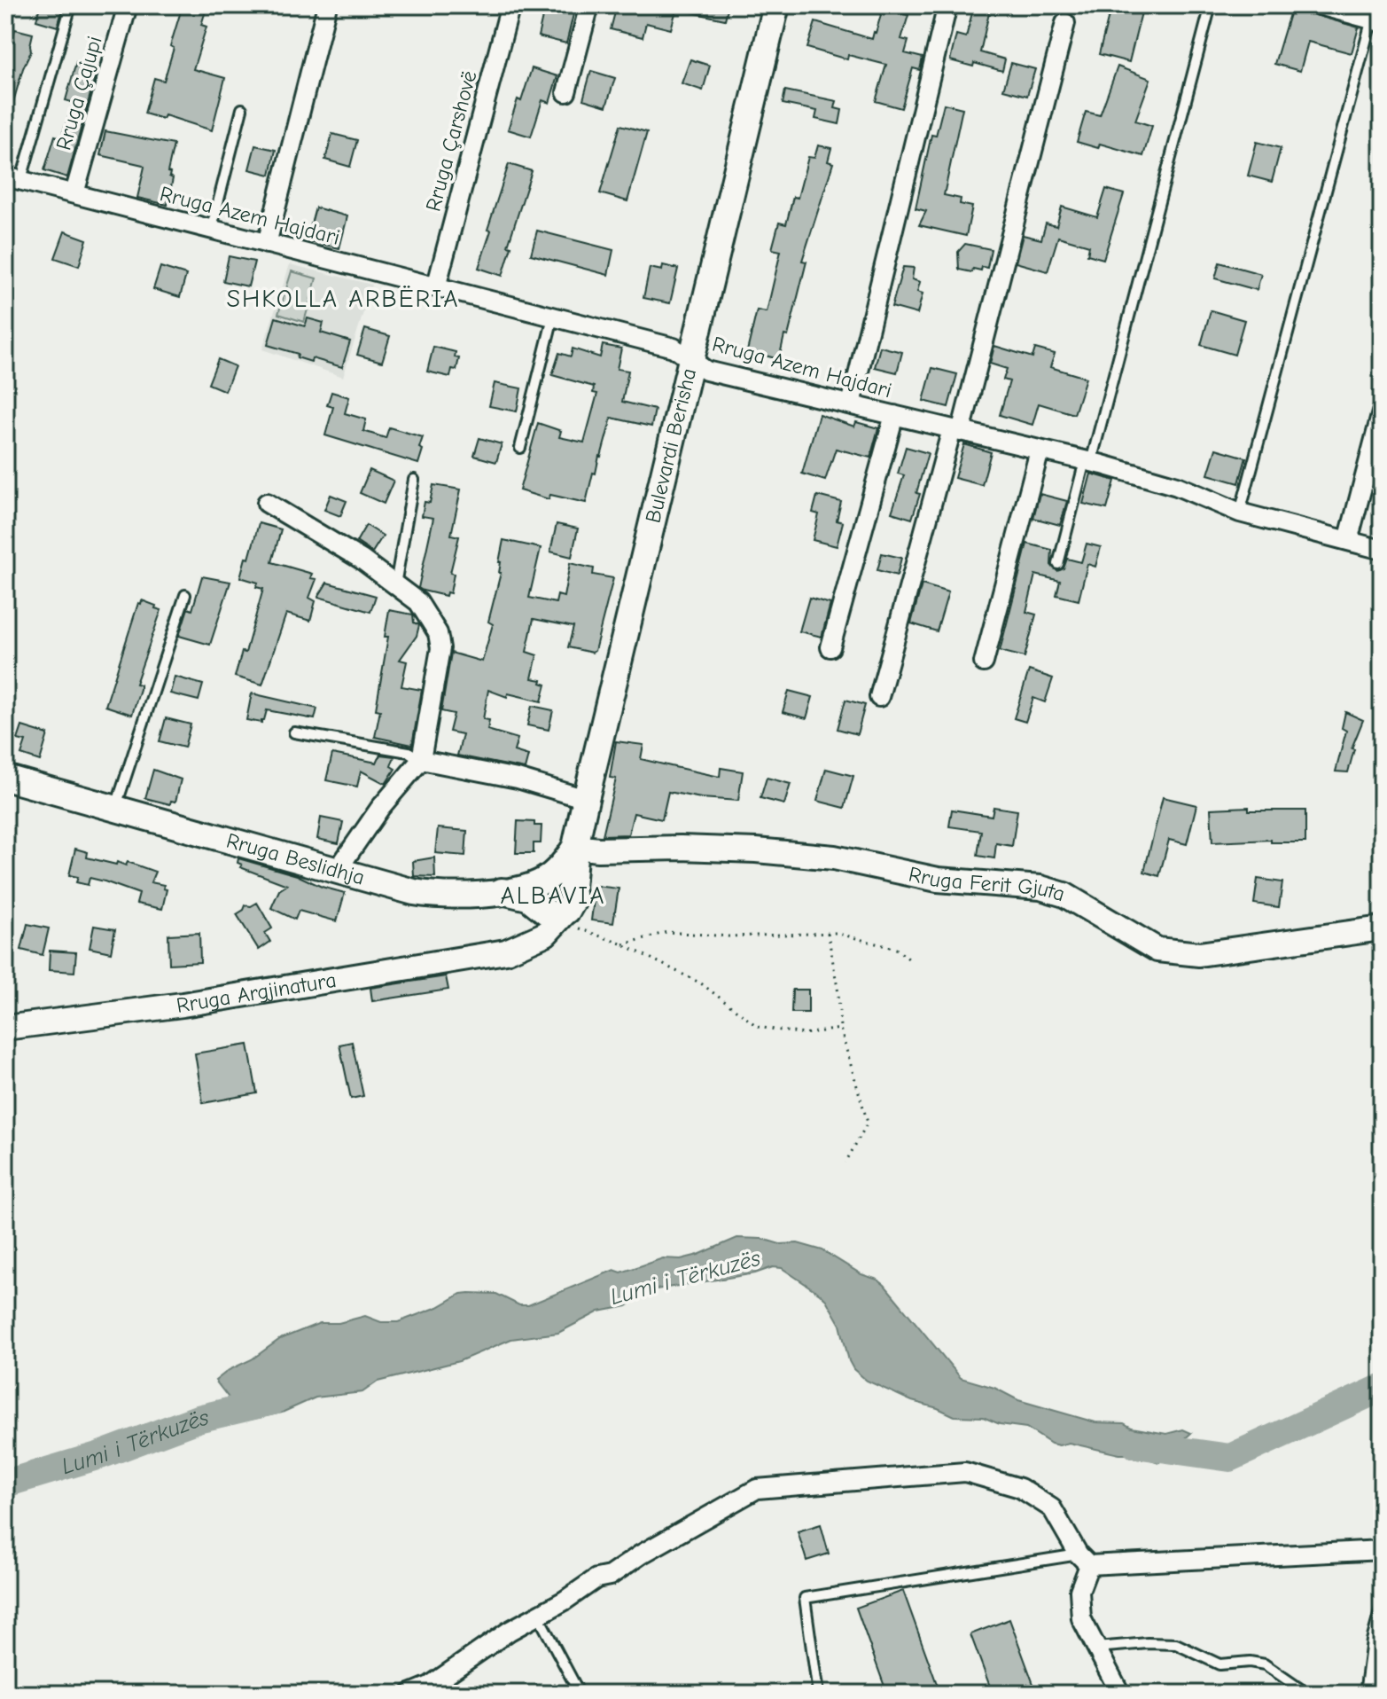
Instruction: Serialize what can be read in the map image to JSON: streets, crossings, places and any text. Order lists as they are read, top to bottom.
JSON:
{
  "streets": {
    "main road": ["Bulevardi Berisha", "Rruga Beslidhja"],
    "street": [
      "Rruga Çajupi",
      "Rruga Çarshovë",
      "Rruga Azem Hajdari",
      "Rruga Ferit Gjuta",
      "Rruga Argjinatura"
    ]
  },
  "crossings": [
    ["Rruga Çajupi", "Rruga Azem Hajdari"],
    ["Rruga Çarshovë", "Rruga Azem Hajdari"],
    ["Rruga Azem Hajdari", "Bulevardi Berisha"],
    ["Bulevardi Berisha", "Rruga Beslidhja"],
    ["Bulevardi Berisha", "Rruga Ferit Gjuta"],
    ["Bulevardi Berisha", "Rruga Argjinatura"],
    ["Rruga Beslidhja", "Rruga Ferit Gjuta"]
  ],
  "districts": ["SHKOLLA ARBËRIA", "ALBAVIA"],
  "water": ["Lumi i Tërkuzës"]
}
